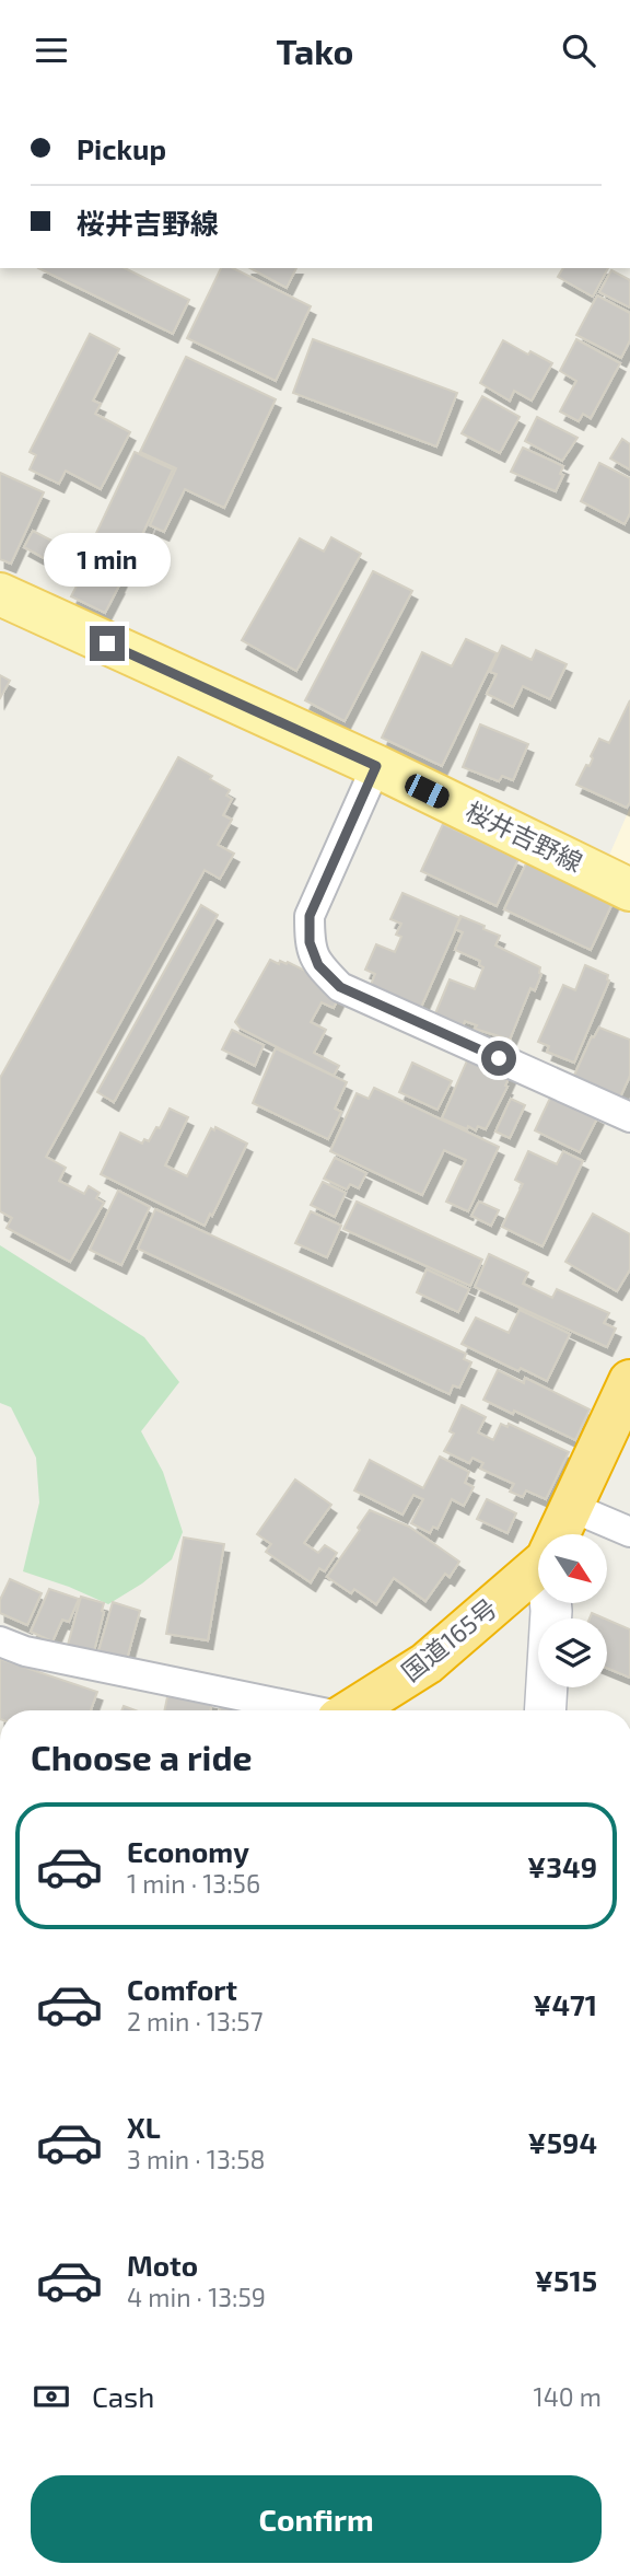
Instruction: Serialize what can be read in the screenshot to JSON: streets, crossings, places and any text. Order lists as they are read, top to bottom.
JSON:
{
  "streets": {
    "highway": ["国道165号"],
    "main road": ["桜井吉野線"]
  },
  "north": "bottom right",
  "page": {
    "header": "Tako",
    "banner": ["Pickup", "桜井吉野線"],
    "bubble": "1 min",
    "heading": "Choose a ride",
    "list": [
      {
        "name": "Economy",
        "note": "1 min · 13:56",
        "value": "¥349"
      },
      {
        "name": "Comfort",
        "note": "2 min · 13:57",
        "value": "¥471"
      },
      {
        "name": "XL",
        "note": "3 min · 13:58",
        "value": "¥594"
      },
      {
        "name": "Moto",
        "note": "4 min · 13:59",
        "value": "¥515"
      }
    ],
    "pay": ["Cash", "140 m"],
    "buttons": "Confirm"
  }
}
